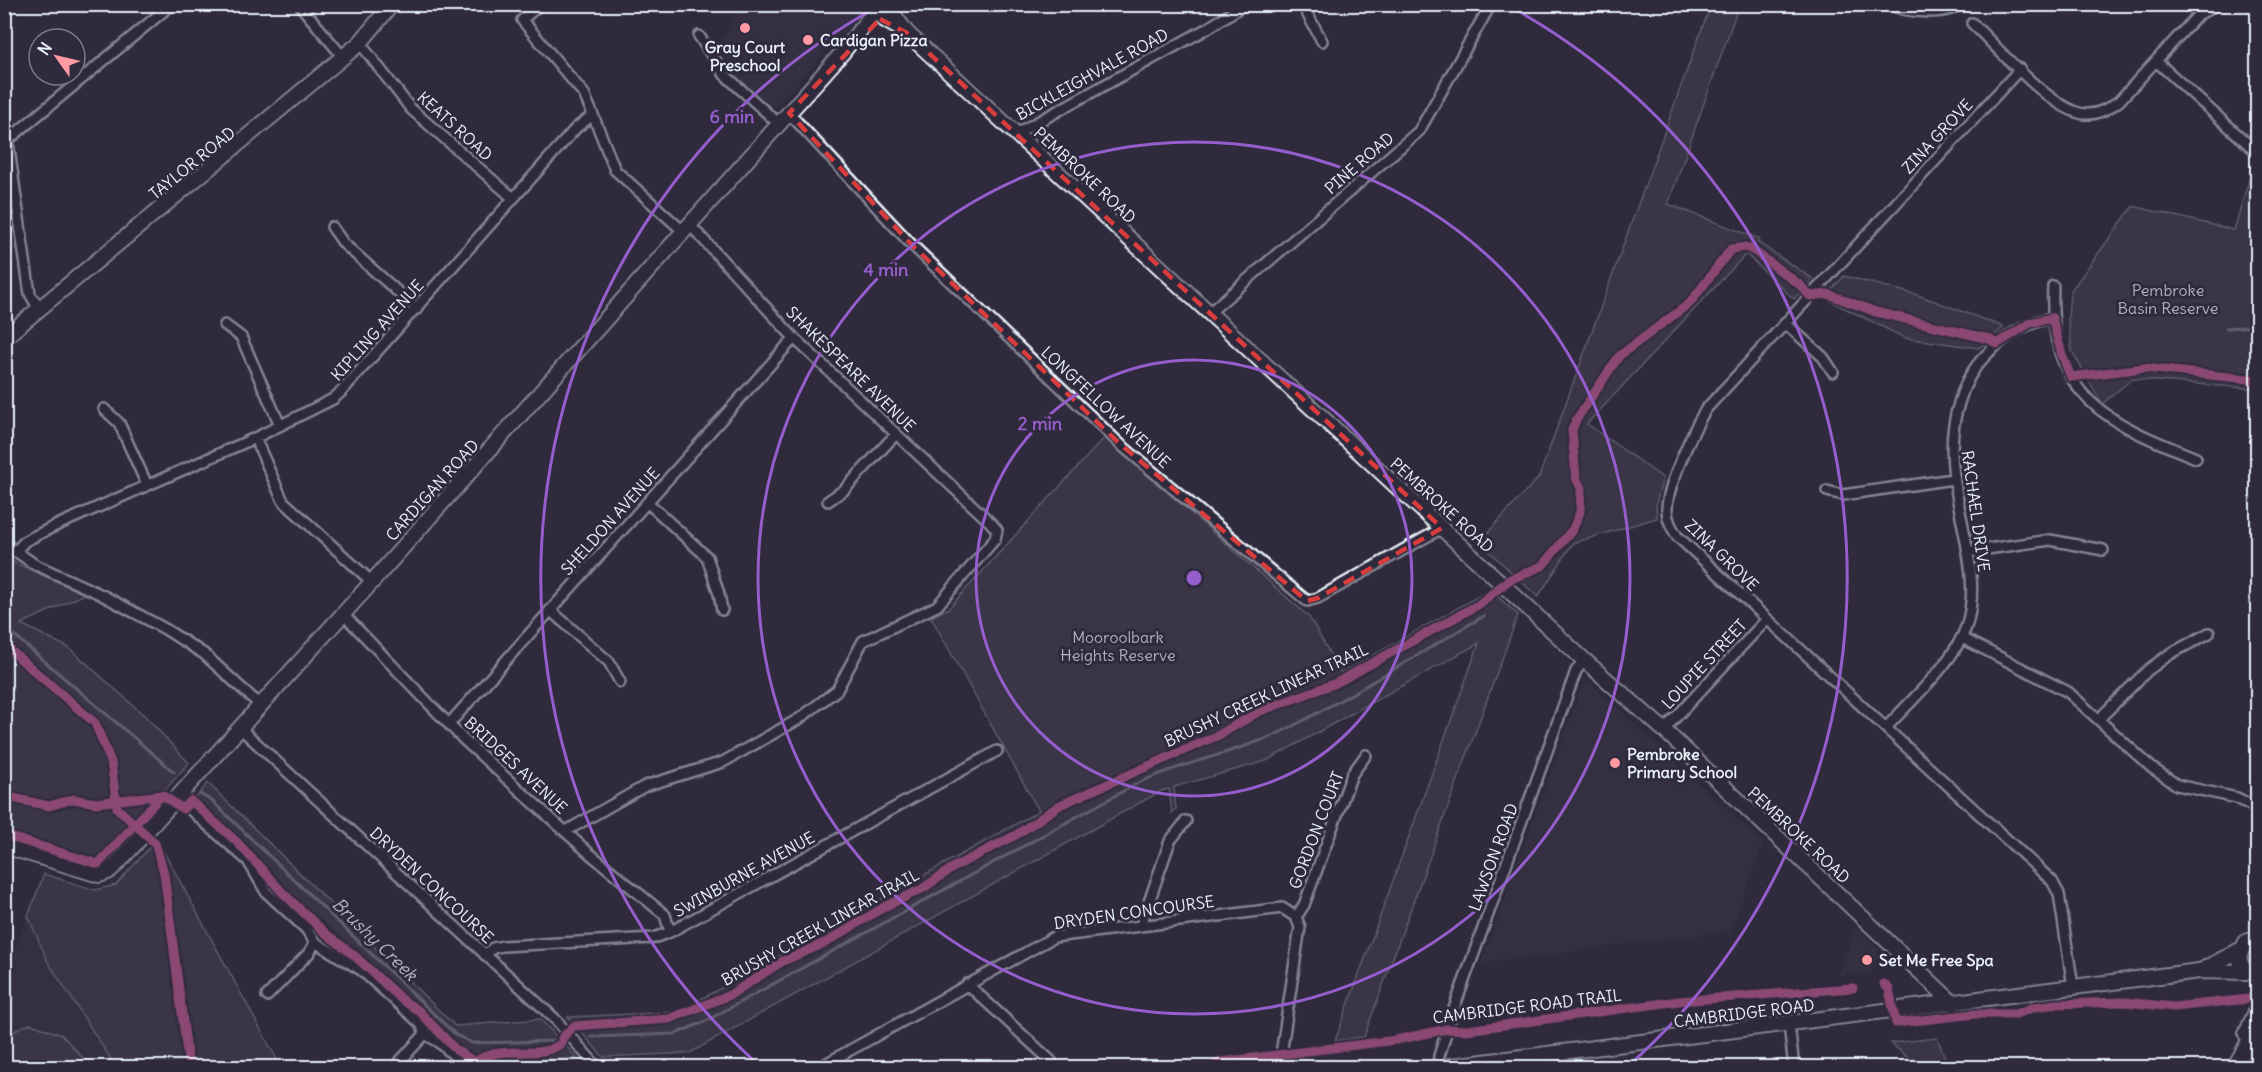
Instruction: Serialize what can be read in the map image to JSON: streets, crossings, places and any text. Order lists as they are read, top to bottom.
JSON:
{
  "streets": {
    "street": [
      "BICKLEIGHVALE ROAD",
      "KEATS ROAD",
      "ZINA GROVE",
      "TAYLOR ROAD",
      "PINE ROAD",
      "PEMBROKE ROAD",
      "KIPLING AVENUE",
      "SHAKESPEARE AVENUE",
      "LONGFELLOW AVENUE",
      "CARDIGAN ROAD",
      "RACHAEL DRIVE",
      "SHELDON AVENUE",
      "LOUPIE STREET",
      "BRIDGES AVENUE",
      "GORDON COURT",
      "LAWSON ROAD",
      "SWINBURNE AVENUE",
      "DRYDEN CONCOURSE",
      "CAMBRIDGE ROAD"
    ],
    "cycle path": ["BRUSHY CREEK LINEAR TRAIL", "CAMBRIDGE ROAD TRAIL"]
  },
  "crossings": [
    ["BICKLEIGHVALE ROAD", "PEMBROKE ROAD"],
    ["KEATS ROAD", "TAYLOR ROAD"],
    ["KEATS ROAD", "KIPLING AVENUE"],
    ["ZINA GROVE", "RACHAEL DRIVE"],
    ["ZINA GROVE", "LOUPIE STREET"],
    ["ZINA GROVE", "CAMBRIDGE ROAD"],
    ["PINE ROAD", "PEMBROKE ROAD"],
    ["PEMBROKE ROAD", "LONGFELLOW AVENUE"],
    ["PEMBROKE ROAD", "CARDIGAN ROAD"],
    ["PEMBROKE ROAD", "LOUPIE STREET"],
    ["PEMBROKE ROAD", "LAWSON ROAD"],
    ["PEMBROKE ROAD", "CAMBRIDGE ROAD"],
    ["KIPLING AVENUE", "SHAKESPEARE AVENUE"],
    ["SHAKESPEARE AVENUE", "CARDIGAN ROAD"],
    ["SHAKESPEARE AVENUE", "SHELDON AVENUE"],
    ["SHAKESPEARE AVENUE", "BRIDGES AVENUE"],
    ["LONGFELLOW AVENUE", "CARDIGAN ROAD"],
    ["CARDIGAN ROAD", "BRIDGES AVENUE"],
    ["CARDIGAN ROAD", "DRYDEN CONCOURSE"],
    ["SHELDON AVENUE", "BRIDGES AVENUE"],
    ["BRIDGES AVENUE", "SWINBURNE AVENUE"],
    ["GORDON COURT", "DRYDEN CONCOURSE"],
    ["LAWSON ROAD", "CAMBRIDGE ROAD"],
    ["SWINBURNE AVENUE", "DRYDEN CONCOURSE"]
  ],
  "water": ["Brushy Creek"],
  "parks": ["Pembroke Basin Reserve", "Mooroolbark Heights Reserve"],
  "places": [
    "Gray Court Preschool",
    "Cardigan Pizza",
    "Pembroke Primary School",
    "Set Me Free Spa"
  ],
  "north": "top left",
  "rings": ["6 min", "4 min", "2 min"]
}
